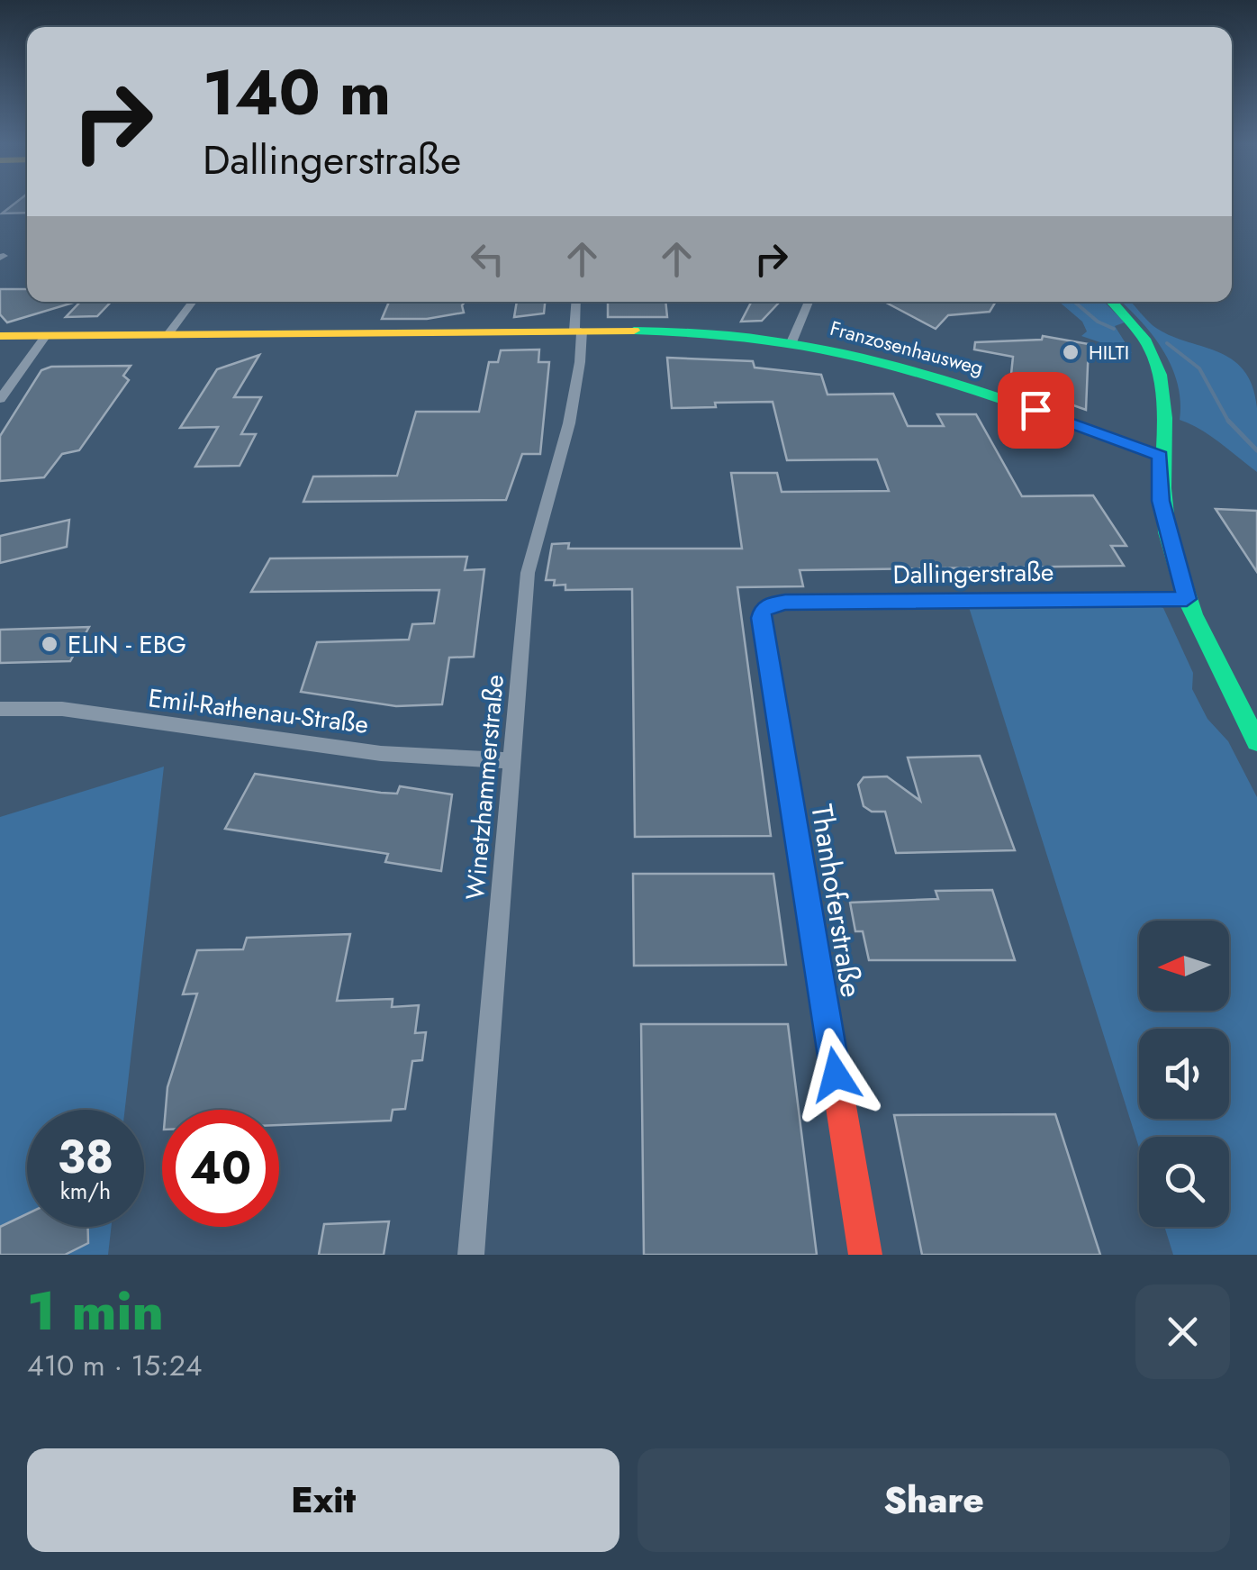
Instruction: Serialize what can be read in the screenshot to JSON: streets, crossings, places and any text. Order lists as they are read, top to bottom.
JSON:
{
  "streets": {
    "main road": ["Franzosenhausweg", "Dallingerstraße", "Thanhoferstraße"],
    "street": ["Emil-Rathenau-Straße", "Winetzhammerstraße"]
  },
  "crossings": [
    ["Franzosenhausweg", "Winetzhammerstraße"],
    ["Dallingerstraße", "Thanhoferstraße"],
    ["Emil-Rathenau-Straße", "Winetzhammerstraße"]
  ],
  "places": ["HILTI", "ELIN - EBG"],
  "north": "left",
  "page": {
    "turn": ["140 m", "Dallingerstraße"],
    "speed": "38 km/h",
    "limit": "40",
    "heading": ["1 min", "410 m · 15:24"],
    "buttons": ["Exit", "Share"]
  }
}
